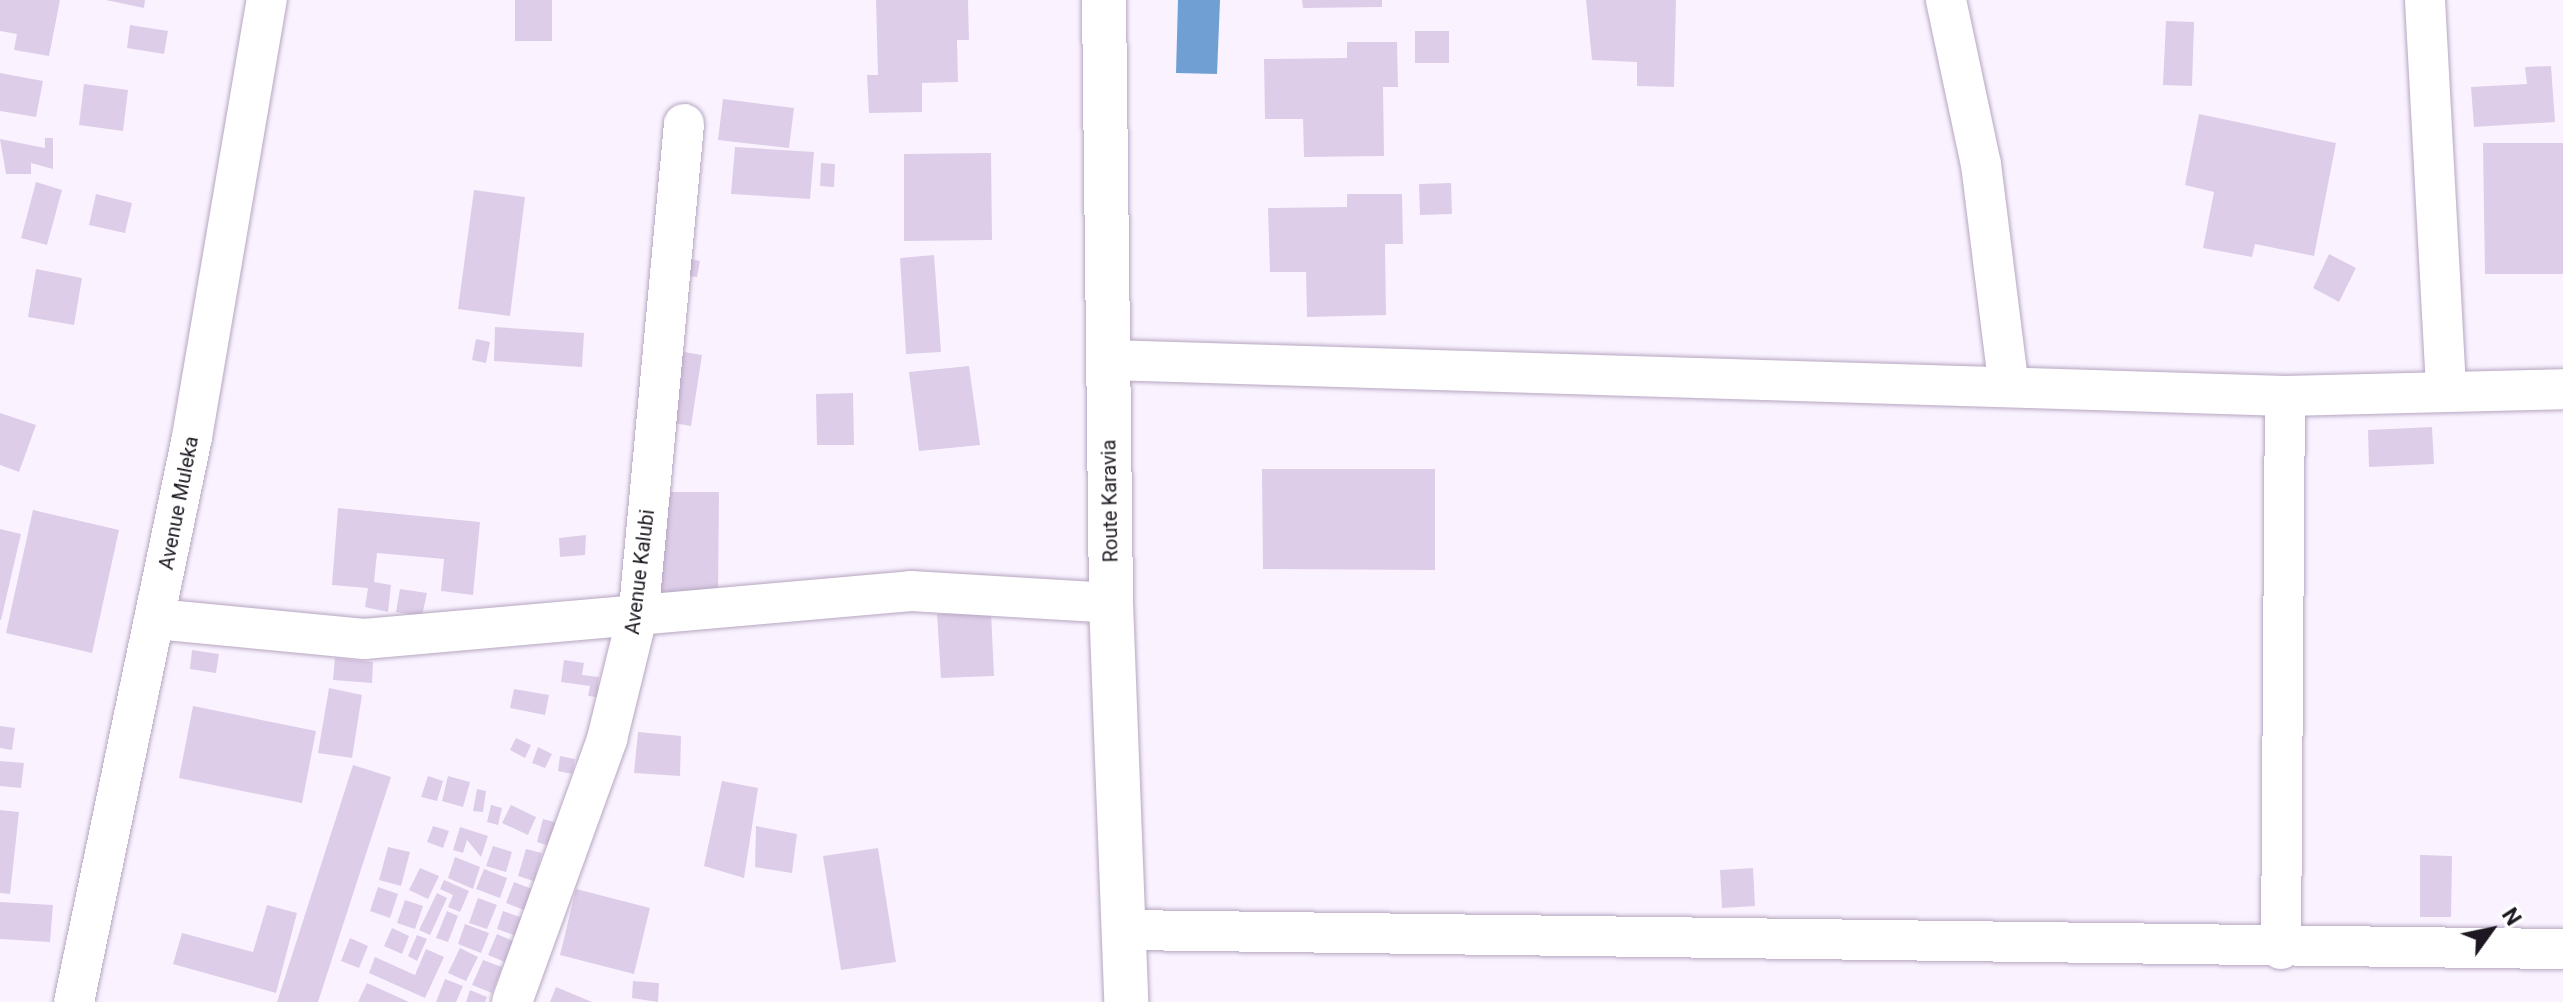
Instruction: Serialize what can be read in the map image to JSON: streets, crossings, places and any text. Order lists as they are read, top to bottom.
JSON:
{
  "streets": {
    "street": ["Route Karavia", "Avenue Muleka", "Avenue Kalubi"]
  },
  "north": "top right"
}
